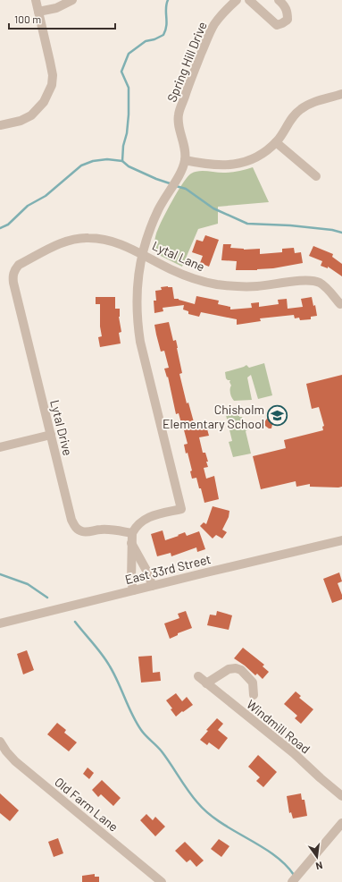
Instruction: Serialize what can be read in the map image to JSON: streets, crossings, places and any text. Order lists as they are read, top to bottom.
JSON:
{
  "streets": {
    "street": [
      "Spring Hill Drive",
      "Lytal Lane",
      "Lytal Drive",
      "East 33rd Street",
      "Windmill Road",
      "Old Farm Lane"
    ]
  },
  "crossings": [
    ["Lytal Lane", "Lytal Drive"]
  ],
  "places": {
    "school or university": ["Chisholm Elementary School"]
  },
  "scale_bar": "100 m",
  "north": "bottom"
}
